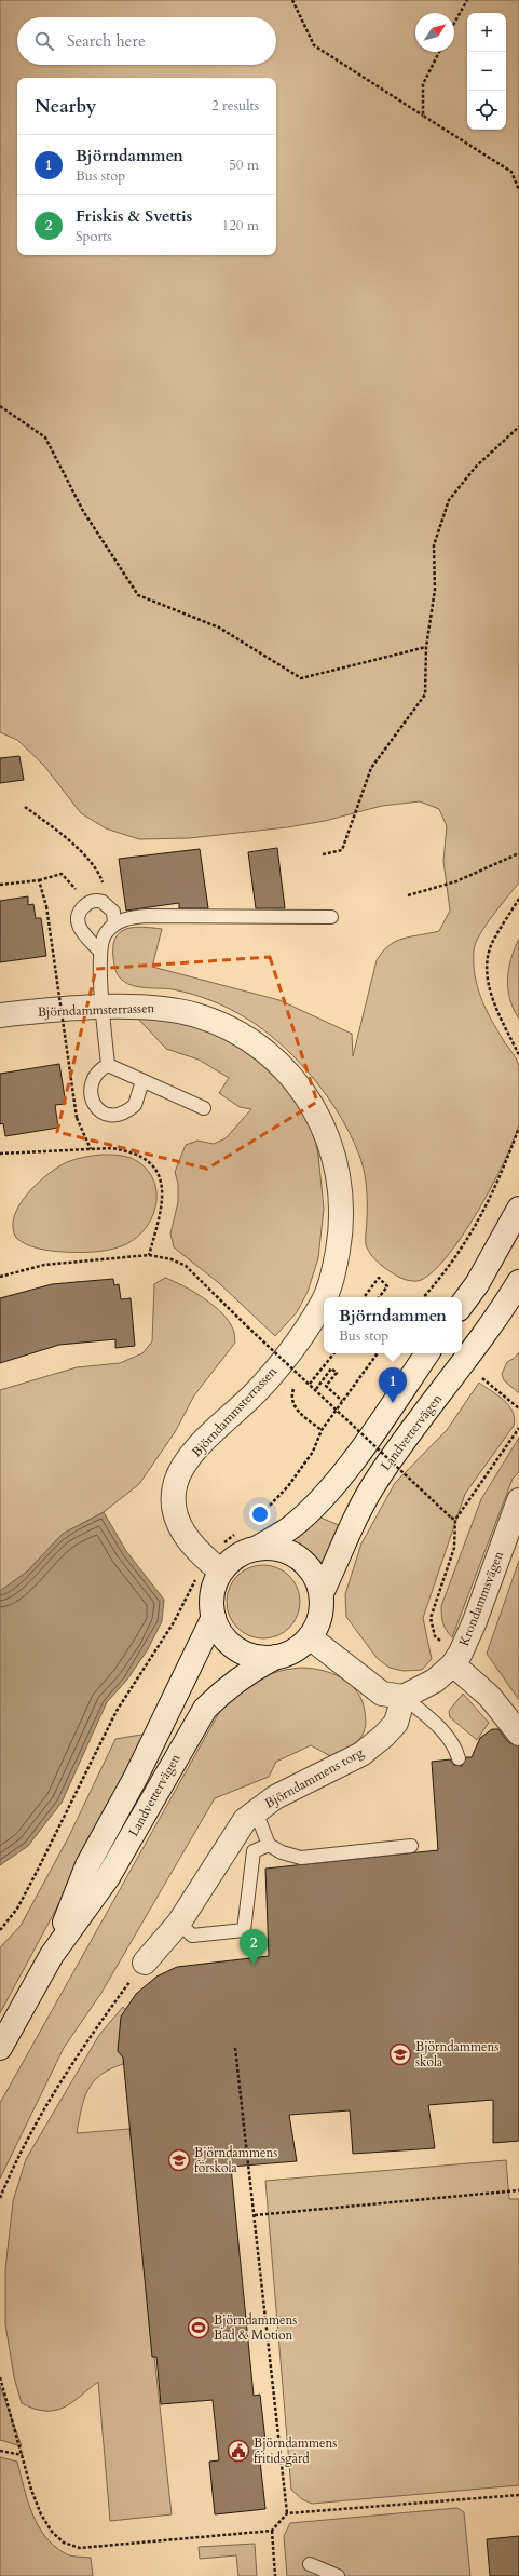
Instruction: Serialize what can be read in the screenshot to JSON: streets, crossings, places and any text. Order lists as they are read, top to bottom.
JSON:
{
  "streets": {
    "street": [
      "Björndammsterrassen",
      "Landvettervägen",
      "Krondammsvägen",
      "Björndammens torg"
    ]
  },
  "crossings": [
    ["Björndammsterrassen", "Landvettervägen"],
    ["Krondammsvägen", "Björndammens torg"]
  ],
  "places": {
    "school or university": ["Björndammens skola", "Björndammens förskola"],
    "sports": ["Björndammens Bad & Motion"],
    "public building": ["Björndammens fritidsgård"]
  },
  "north": "top right",
  "page": {
    "map_buttons": ["+", "−"],
    "search": "Search here",
    "heading": ["Nearby", "2 results"],
    "list": [
      {
        "mark": "1",
        "name": "Björndammen",
        "note": "Bus stop",
        "value": "50 m"
      },
      {
        "mark": "2",
        "name": "Friskis & Svettis",
        "note": "Sports",
        "value": "120 m"
      }
    ],
    "popup": ["Björndammen", "Bus stop"],
    "pins": ["1", "2"]
  }
}
